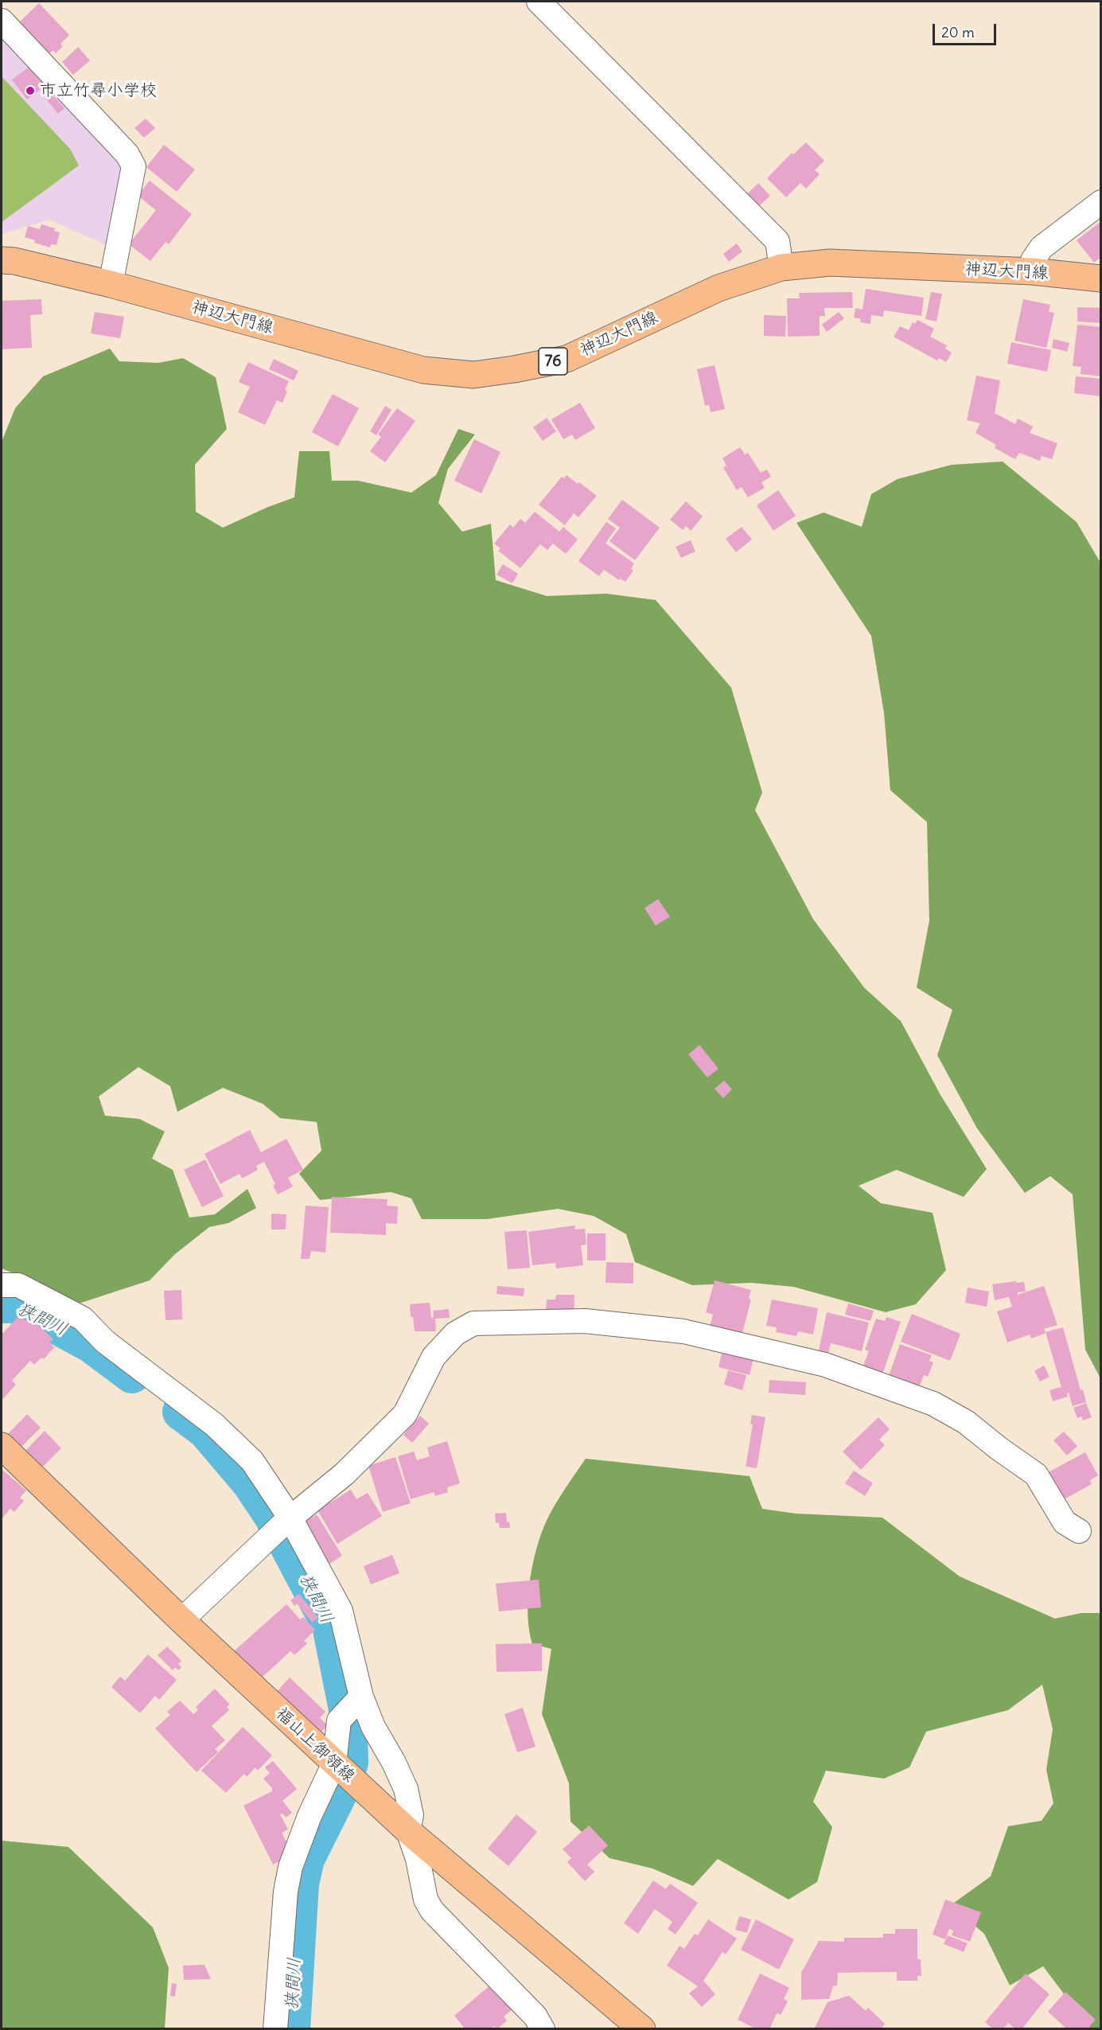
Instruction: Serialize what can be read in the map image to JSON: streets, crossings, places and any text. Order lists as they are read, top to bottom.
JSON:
{
  "streets": {
    "main road": ["神辺大門線", "76", "福山上御領線"]
  },
  "water": ["狭間川"],
  "places": ["市立竹尋小学校"],
  "scale_bar": "20 m"
}
